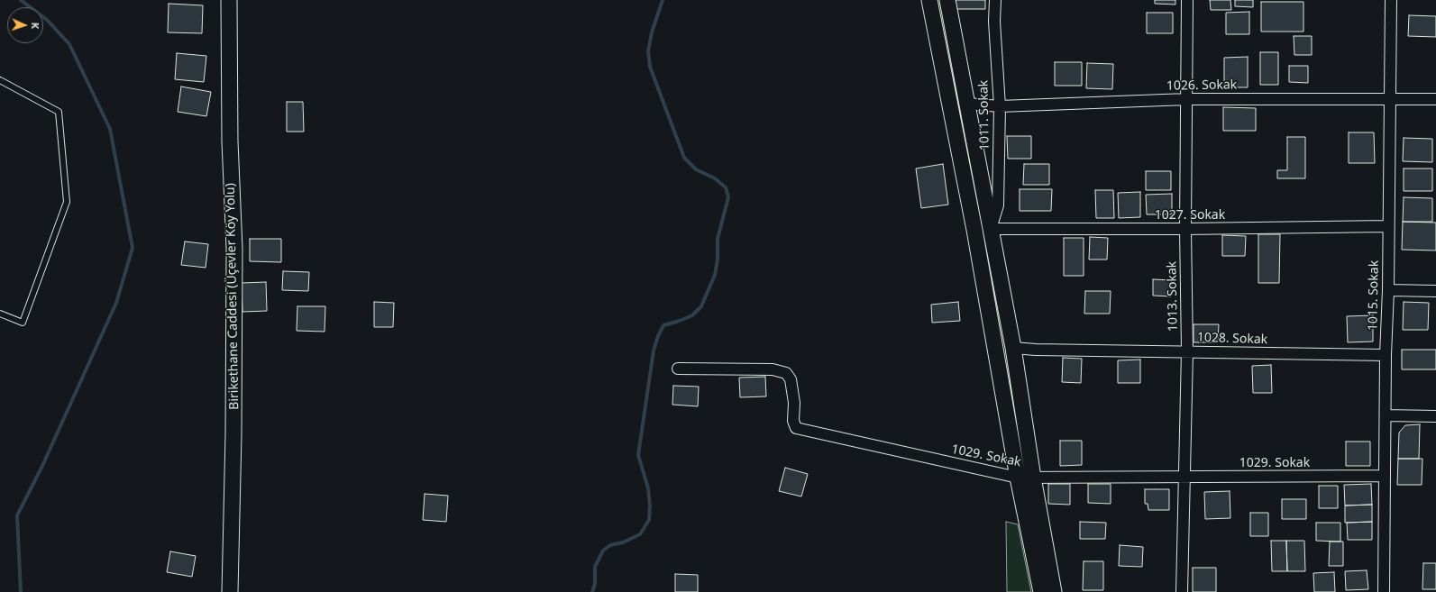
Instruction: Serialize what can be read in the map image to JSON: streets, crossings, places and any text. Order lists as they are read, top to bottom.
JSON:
{
  "streets": {
    "street": [
      "1026. Sokak",
      "1011. Sokak",
      "1027. Sokak",
      "1015. Sokak",
      "Birikethane Caddesi (Üçevler Köy Yolu)",
      "1013. Sokak",
      "1028. Sokak",
      "1029. Sokak"
    ]
  },
  "crossings": [
    ["1026. Sokak", "1011. Sokak"],
    ["1026. Sokak", "1015. Sokak"],
    ["1026. Sokak", "1013. Sokak"],
    ["1011. Sokak", "1027. Sokak"],
    ["1027. Sokak", "1015. Sokak"],
    ["1027. Sokak", "1013. Sokak"],
    ["1015. Sokak", "1028. Sokak"],
    ["1015. Sokak", "1029. Sokak"],
    ["1013. Sokak", "1028. Sokak"],
    ["1013. Sokak", "1029. Sokak"]
  ],
  "north": "right"
}
